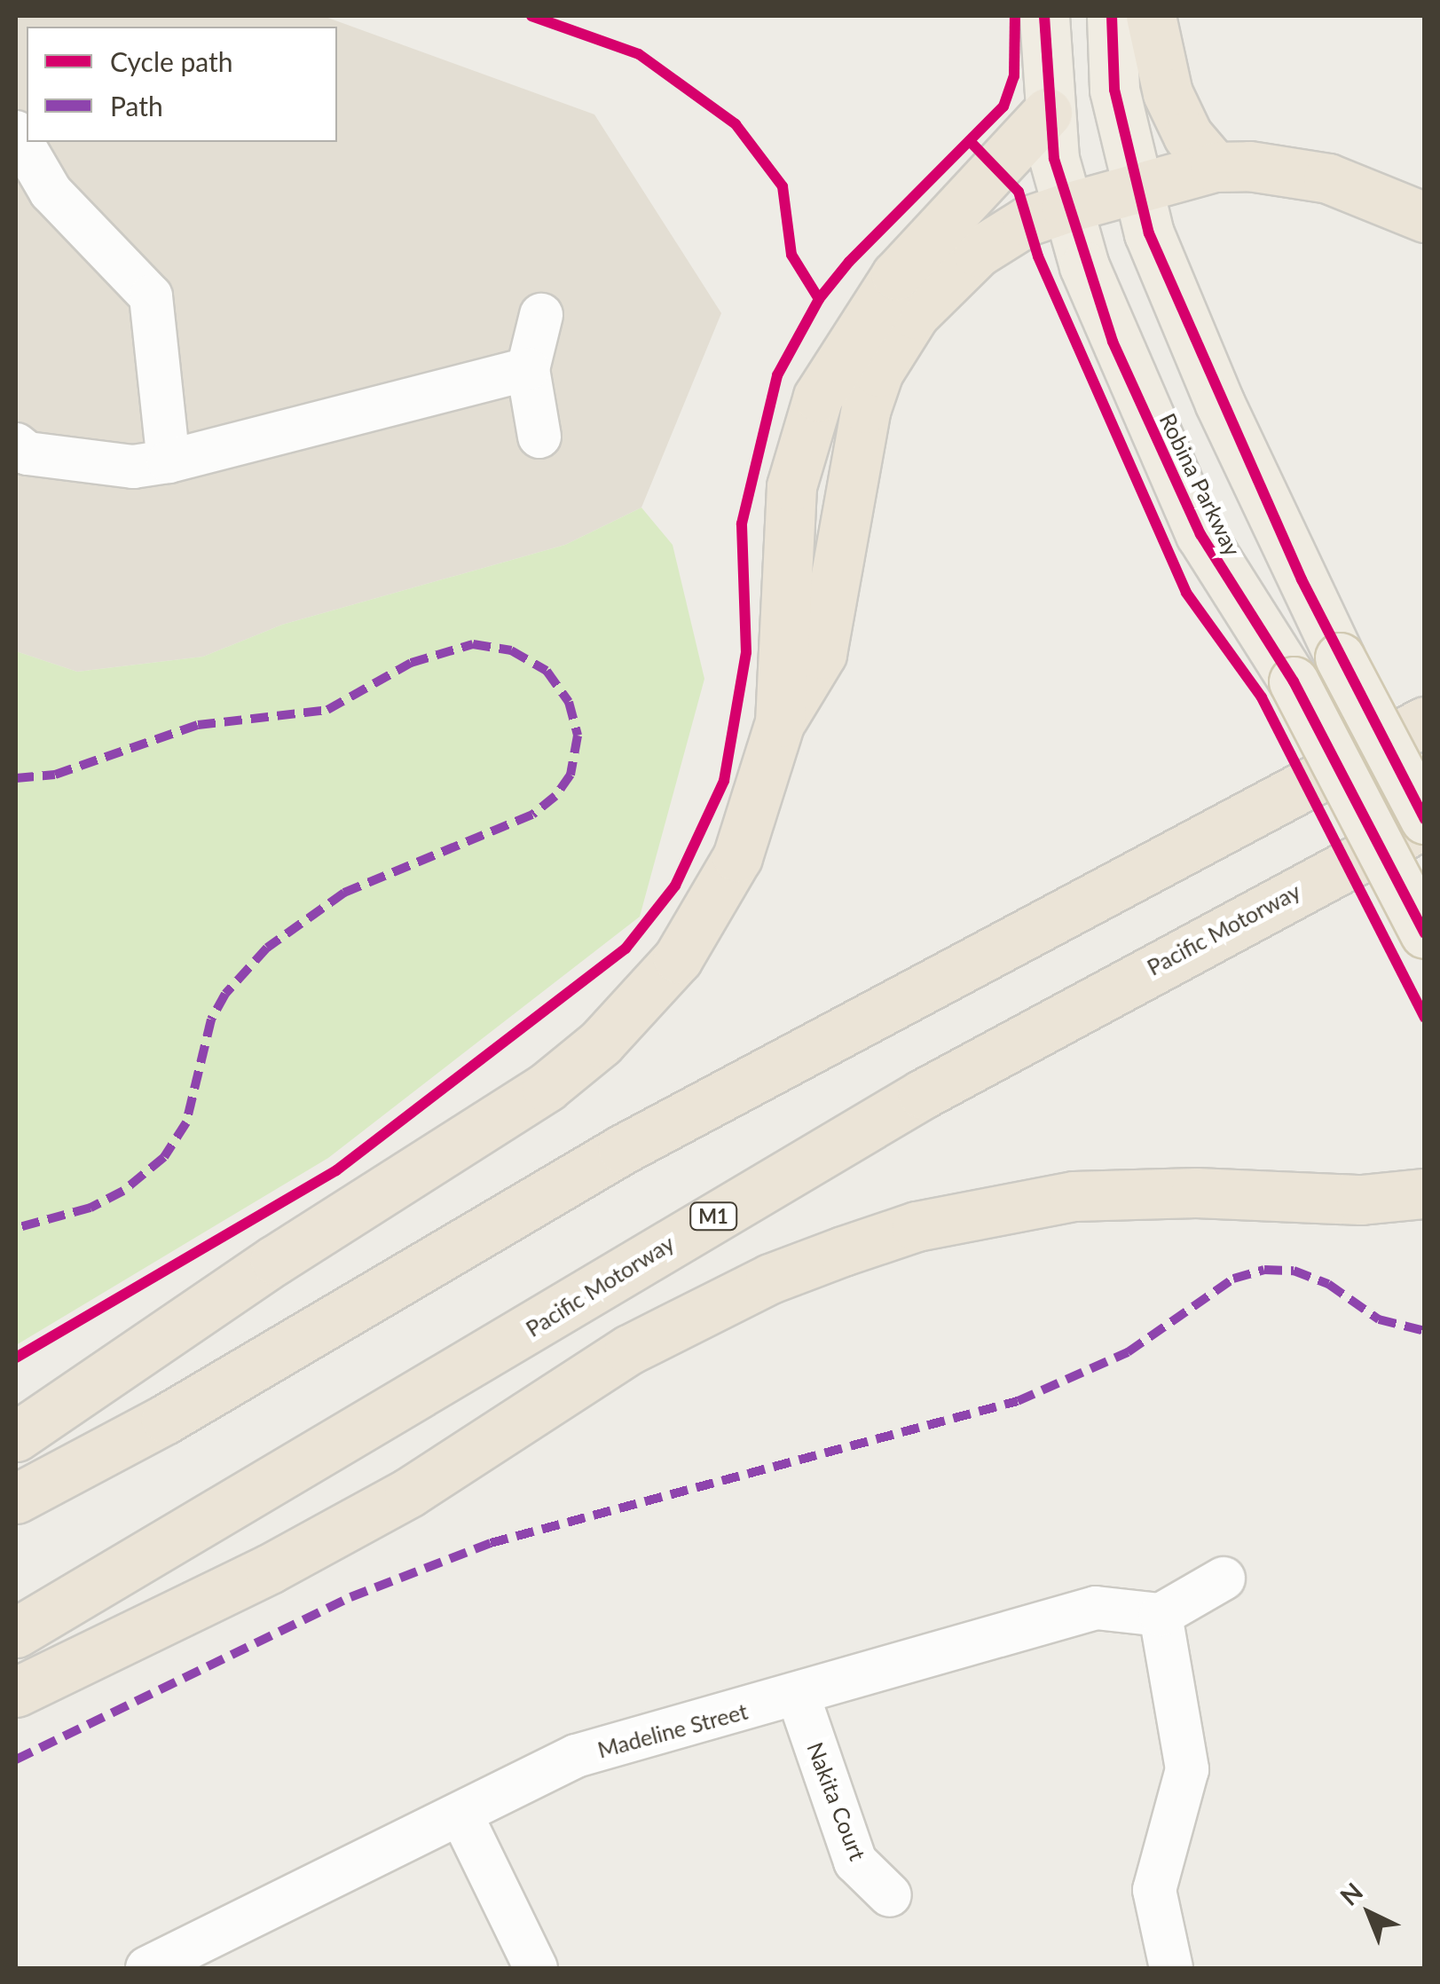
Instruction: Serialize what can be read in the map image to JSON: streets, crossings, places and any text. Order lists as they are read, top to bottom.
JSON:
{
  "streets": {
    "highway": ["Pacific Motorway", "M1"],
    "main road": ["Robina Parkway"],
    "street": ["Madeline Street", "Nakita Court"]
  },
  "crossings": [
    ["Madeline Street", "Nakita Court"]
  ],
  "legend": ["Cycle path", "Path"],
  "north": "top left"
}
